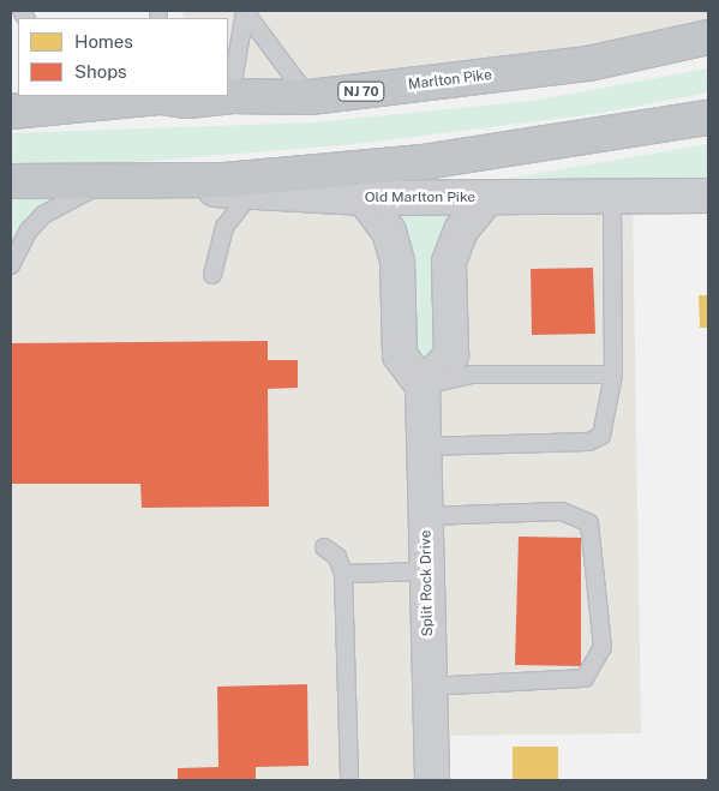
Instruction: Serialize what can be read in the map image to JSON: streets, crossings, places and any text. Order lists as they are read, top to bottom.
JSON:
{
  "streets": {
    "highway": ["Marlton Pike", "NJ 70"],
    "street": ["Old Marlton Pike", "Split Rock Drive"]
  },
  "legend": ["Homes", "Shops"]
}
